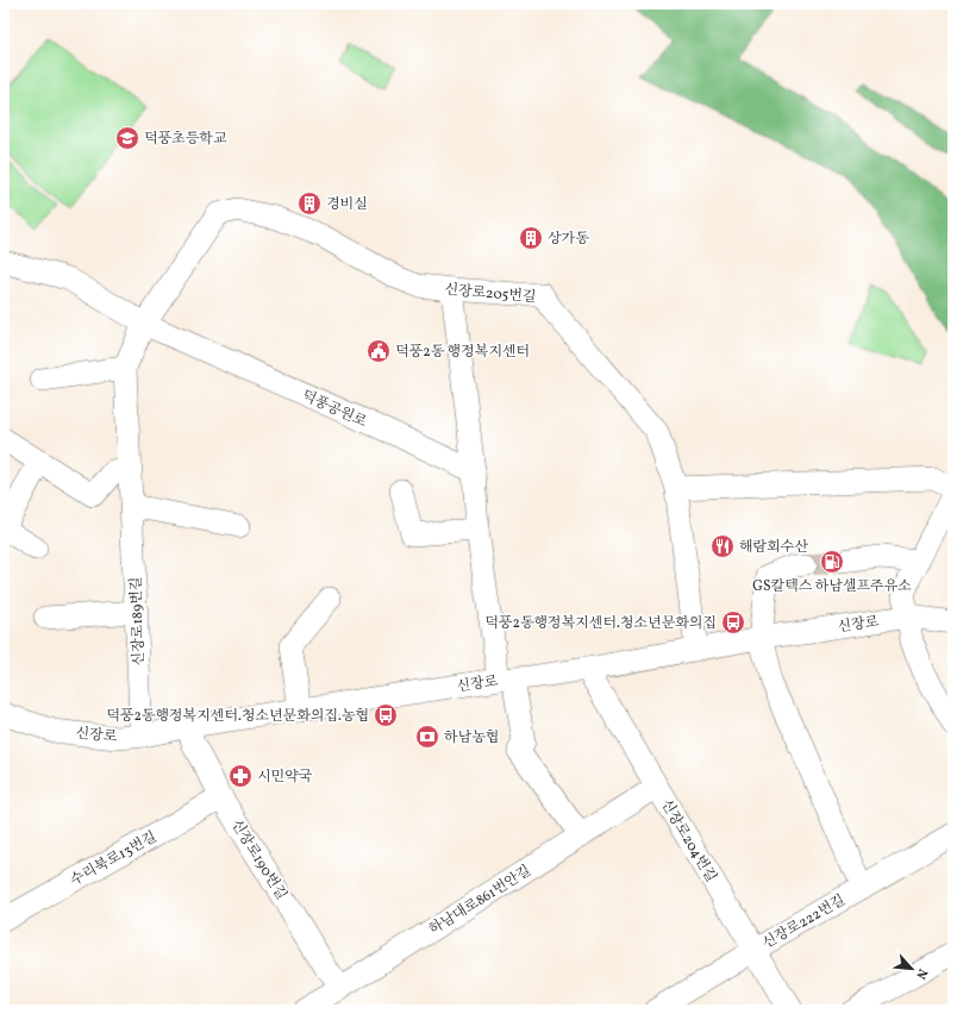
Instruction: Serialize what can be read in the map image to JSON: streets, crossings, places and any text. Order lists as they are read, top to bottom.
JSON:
{
  "streets": {
    "street": [
      "신장로205번길",
      "덕풍공원로",
      "신장로189번길",
      "신장로",
      "신장로204번길",
      "수리북로13번길",
      "신장로190번길",
      "하남대로861번안길",
      "신장로222번길"
    ]
  },
  "crossings": [
    ["신장로205번길", "덕풍공원로"],
    ["신장로205번길", "신장로189번길"],
    ["신장로205번길", "신장로"],
    ["덕풍공원로", "신장로189번길"],
    ["신장로189번길", "신장로"],
    ["신장로", "신장로204번길"],
    ["신장로", "신장로190번길"],
    ["신장로204번길", "하남대로861번안길"],
    ["신장로204번길", "신장로222번길"],
    ["수리북로13번길", "신장로190번길"],
    ["신장로190번길", "하남대로861번안길"]
  ],
  "places": {
    "school or university": ["덕풍초등학교"],
    "building": ["경비실", "상가동"],
    "public building": ["덕풍2동 행정복지센터"],
    "restaurant": ["해람회수산"],
    "fuel station": ["GS칼텍스 하남셀프주유소"],
    "bus stop": ["덕풍2동행정복지센터.청소년문화의집", "덕풍2동행정복지센터.청소년문화의집.농협"],
    "bank": ["하남농협"],
    "pharmacy": ["시민약국"]
  },
  "north": "bottom right"
}
